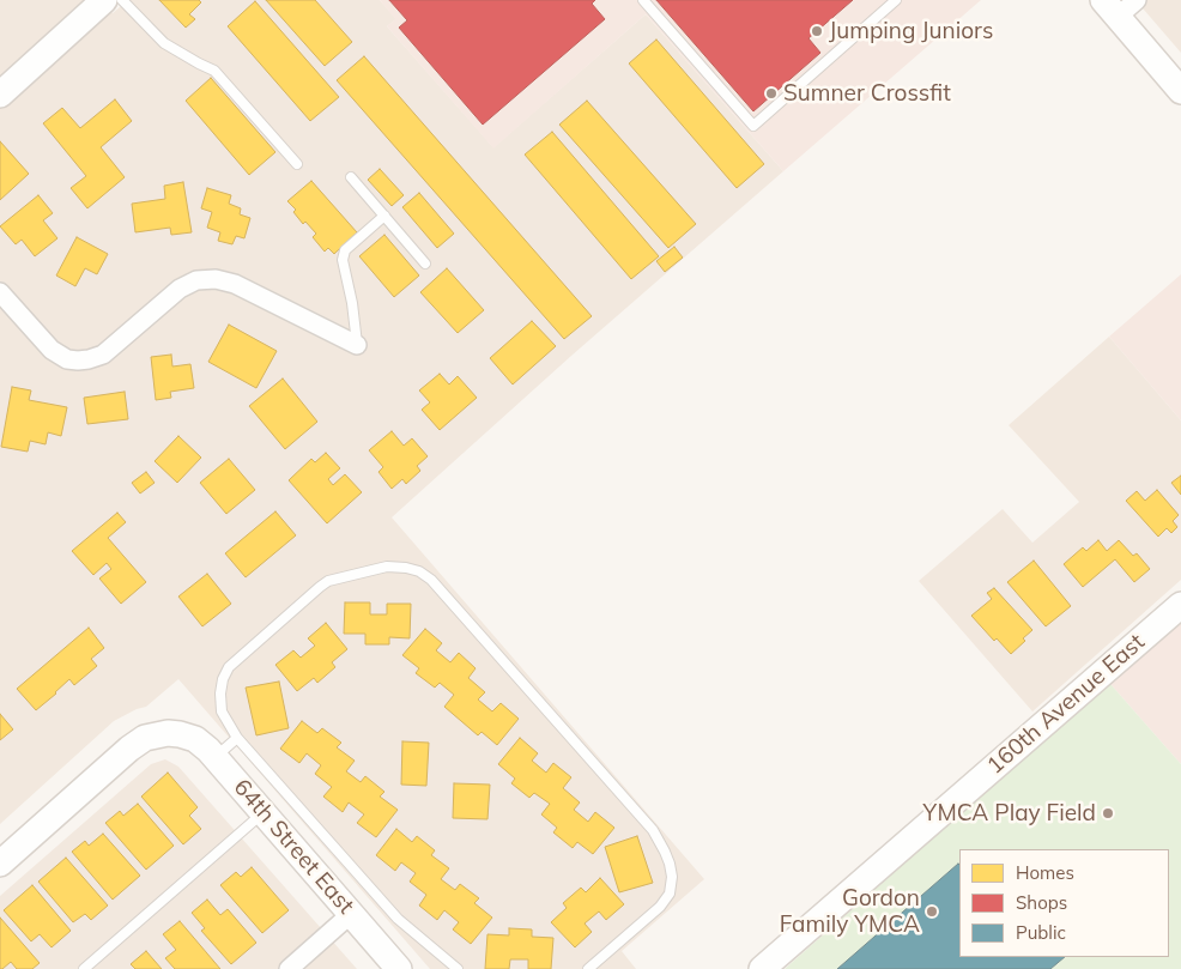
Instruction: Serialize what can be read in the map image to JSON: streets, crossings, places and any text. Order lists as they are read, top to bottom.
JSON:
{
  "streets": {
    "street": ["160th Avenue East", "64th Street East"]
  },
  "places": [
    "Jumping Juniors",
    "Sumner Crossfit",
    "YMCA Play Field",
    "Gordon Family YMCA"
  ],
  "legend": ["Homes", "Shops", "Public"]
}
